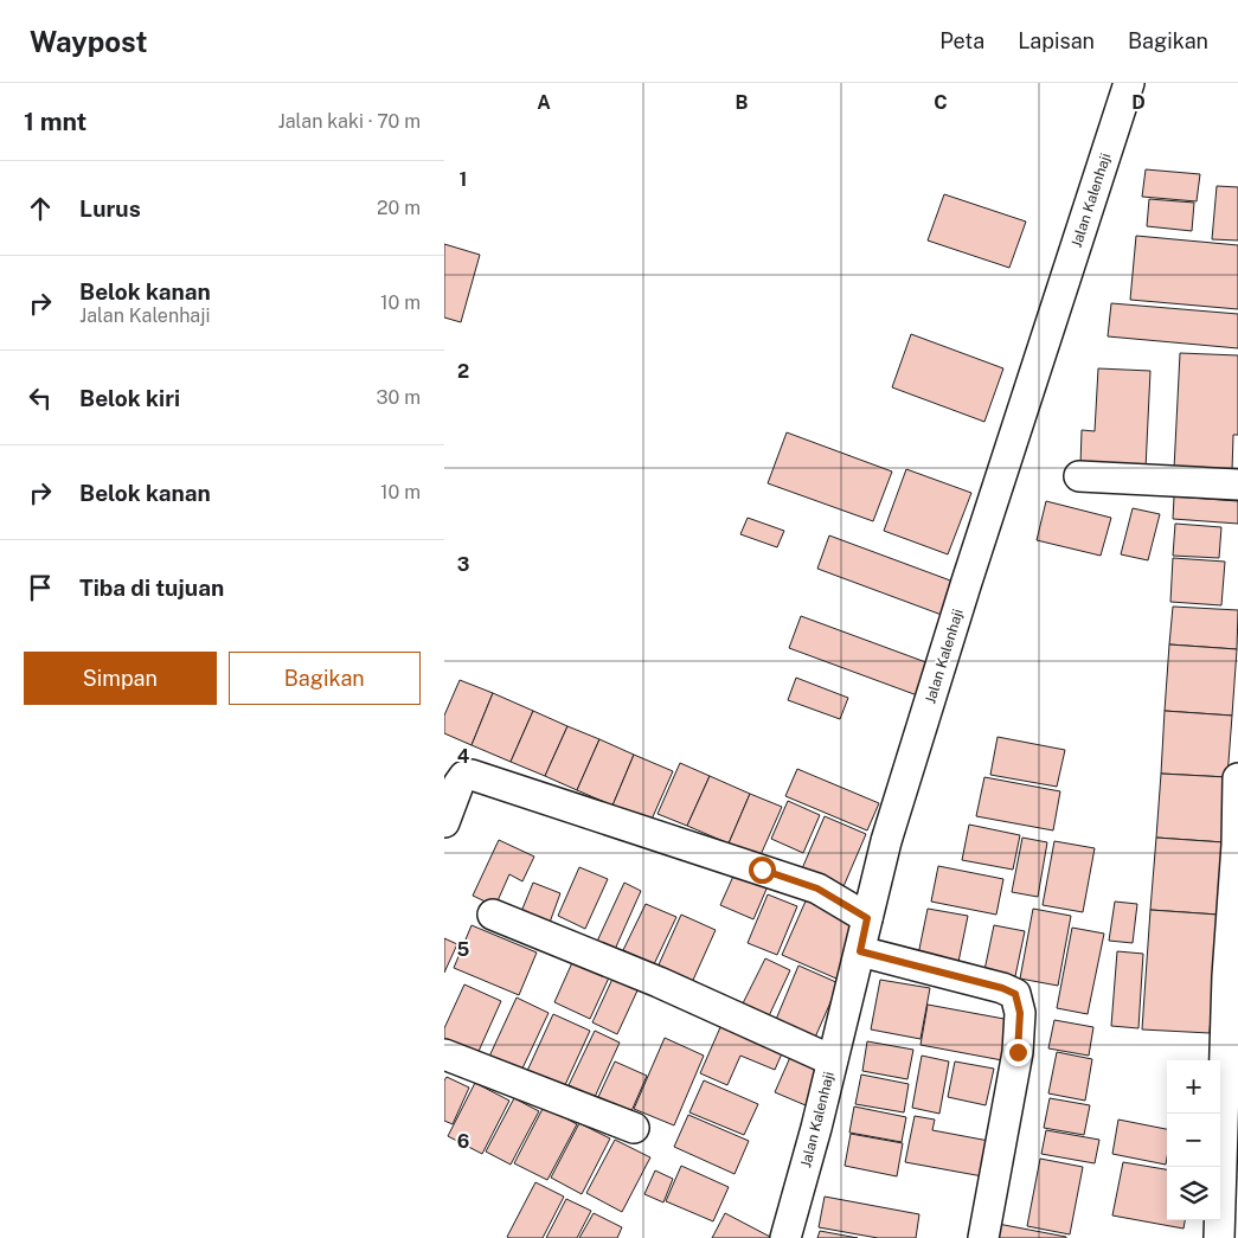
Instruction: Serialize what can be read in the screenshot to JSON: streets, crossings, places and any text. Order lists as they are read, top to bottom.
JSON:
{
  "streets": {
    "street": ["Jalan Kalenhaji"]
  },
  "page": {
    "header": "Waypost",
    "nav": ["Peta", "Lapisan", "Bagikan"],
    "heading": ["1 mnt", "Jalan kaki · 70 m"],
    "list": [
      ["Lurus", "20 m"],
      ["Belok kanan", "Jalan Kalenhaji", "10 m"],
      ["Belok kiri", "30 m"],
      ["Belok kanan", "10 m"],
      "Tiba di tujuan"
    ],
    "buttons": ["Simpan", "Bagikan"],
    "map_buttons": ["+", "−"]
  },
  "grid": {
    "columns": [
      "A",
      "B",
      "C",
      "D"
    ],
    "rows": [
      "1",
      "2",
      "3",
      "4",
      "5",
      "6"
    ]
  }
}
